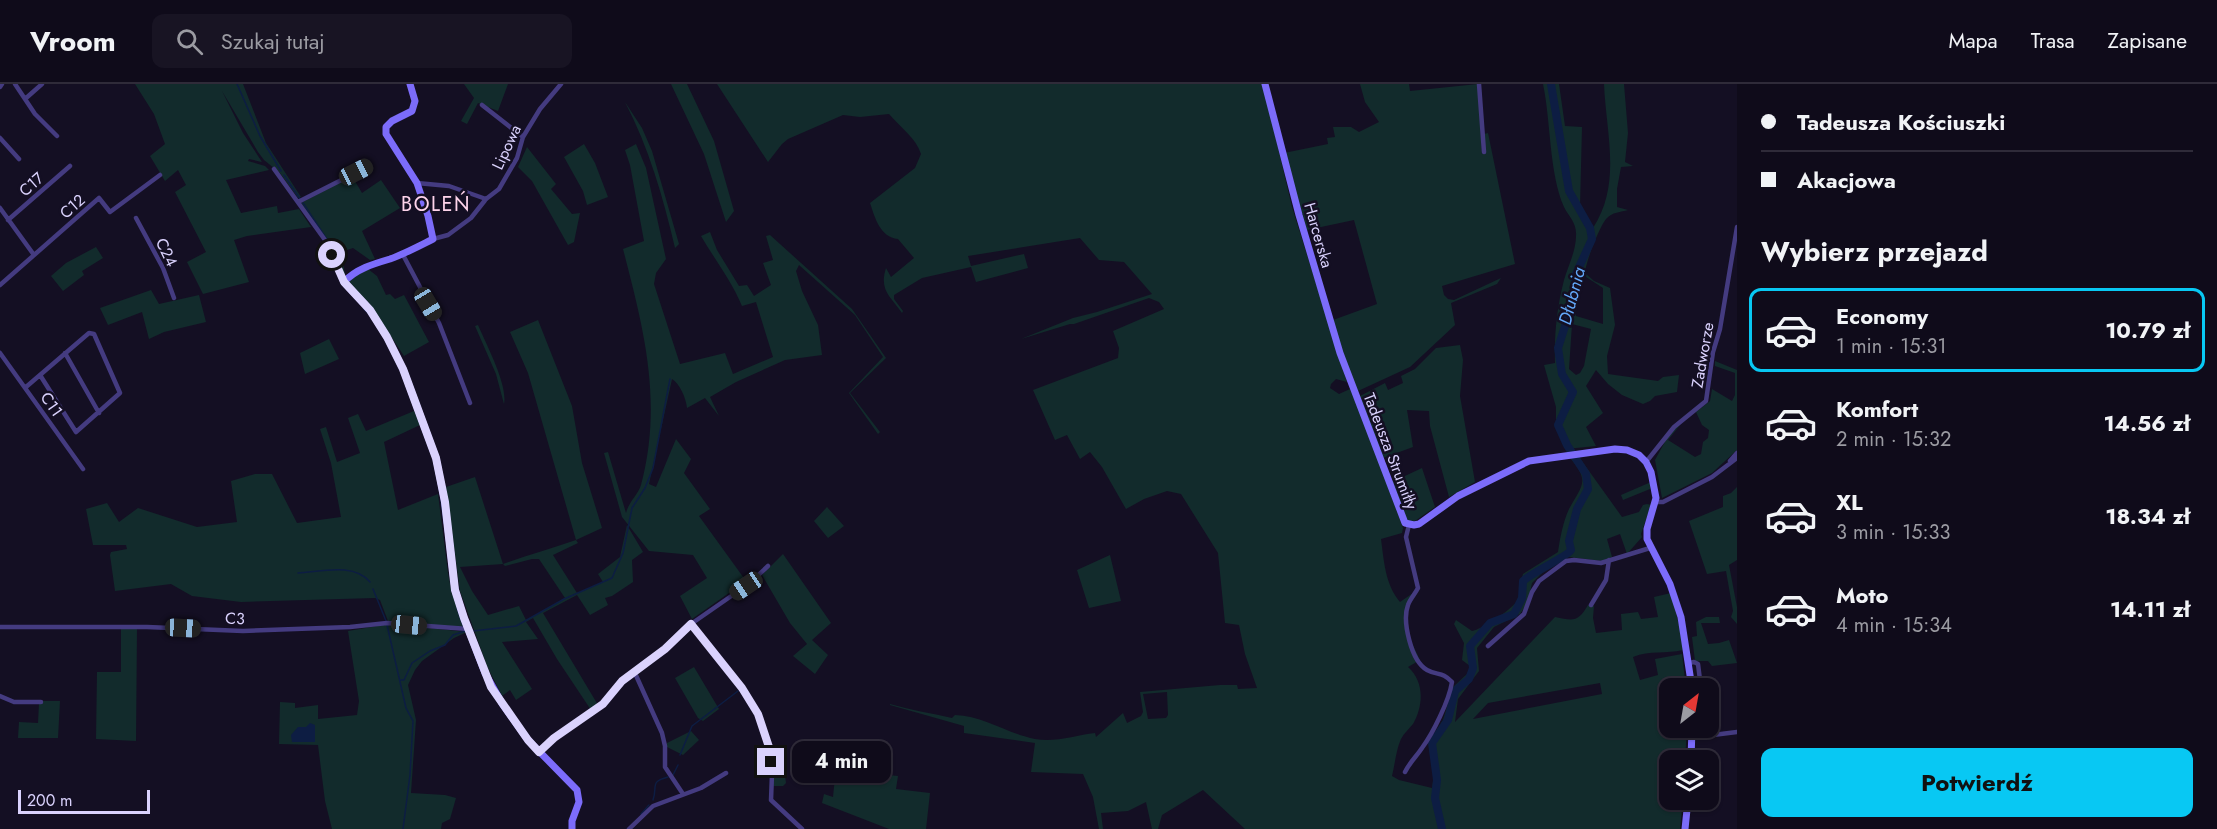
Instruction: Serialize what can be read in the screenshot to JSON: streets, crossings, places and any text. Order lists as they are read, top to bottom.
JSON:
{
  "streets": {
    "street": [
      "Lipowa",
      "C17",
      "C12",
      "Harcerska",
      "C24",
      "Zadworze",
      "C11",
      "Tadeusza Strumiłły",
      "C3"
    ]
  },
  "crossings": [
    ["Harcerska", "Tadeusza Strumiłły"],
    ["Zadworze", "Tadeusza Strumiłły"]
  ],
  "districts": ["BOLEŃ"],
  "water": ["Dłubnia"],
  "scale_bar": "200 m",
  "north": "top right",
  "page": {
    "header": "Vroom",
    "search": "Szukaj tutaj",
    "nav": ["Mapa", "Trasa", "Zapisane"],
    "banner": ["Tadeusza Kościuszki", "Akacjowa"],
    "heading": "Wybierz przejazd",
    "list": [
      {
        "name": "Economy",
        "note": "1 min · 15:31",
        "value": "10.79 zł"
      },
      {
        "name": "Komfort",
        "note": "2 min · 15:32",
        "value": "14.56 zł"
      },
      {
        "name": "XL",
        "note": "3 min · 15:33",
        "value": "18.34 zł"
      },
      {
        "name": "Moto",
        "note": "4 min · 15:34",
        "value": "14.11 zł"
      }
    ],
    "buttons": "Potwierdź",
    "bubble": "4 min",
    "scale": "200 m"
  }
}
